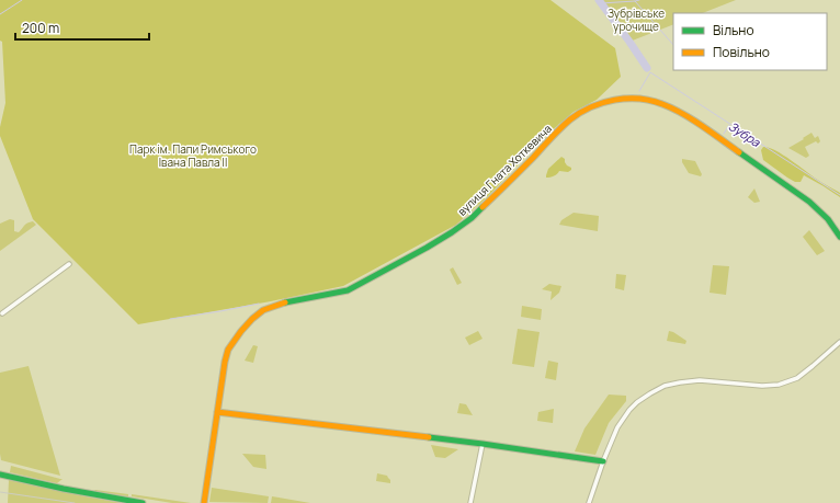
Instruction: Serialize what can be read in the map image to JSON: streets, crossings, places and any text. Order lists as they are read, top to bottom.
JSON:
{
  "streets": {
    "street": ["вулиця Гната Хоткевича"]
  },
  "water": ["Зубра"],
  "parks": ["Зубрівське урочище", "Парк ім. Папи Римського Івана Павла ІІ"],
  "legend": ["Вільно", "Повільно"],
  "scale_bar": "200 m"
}
